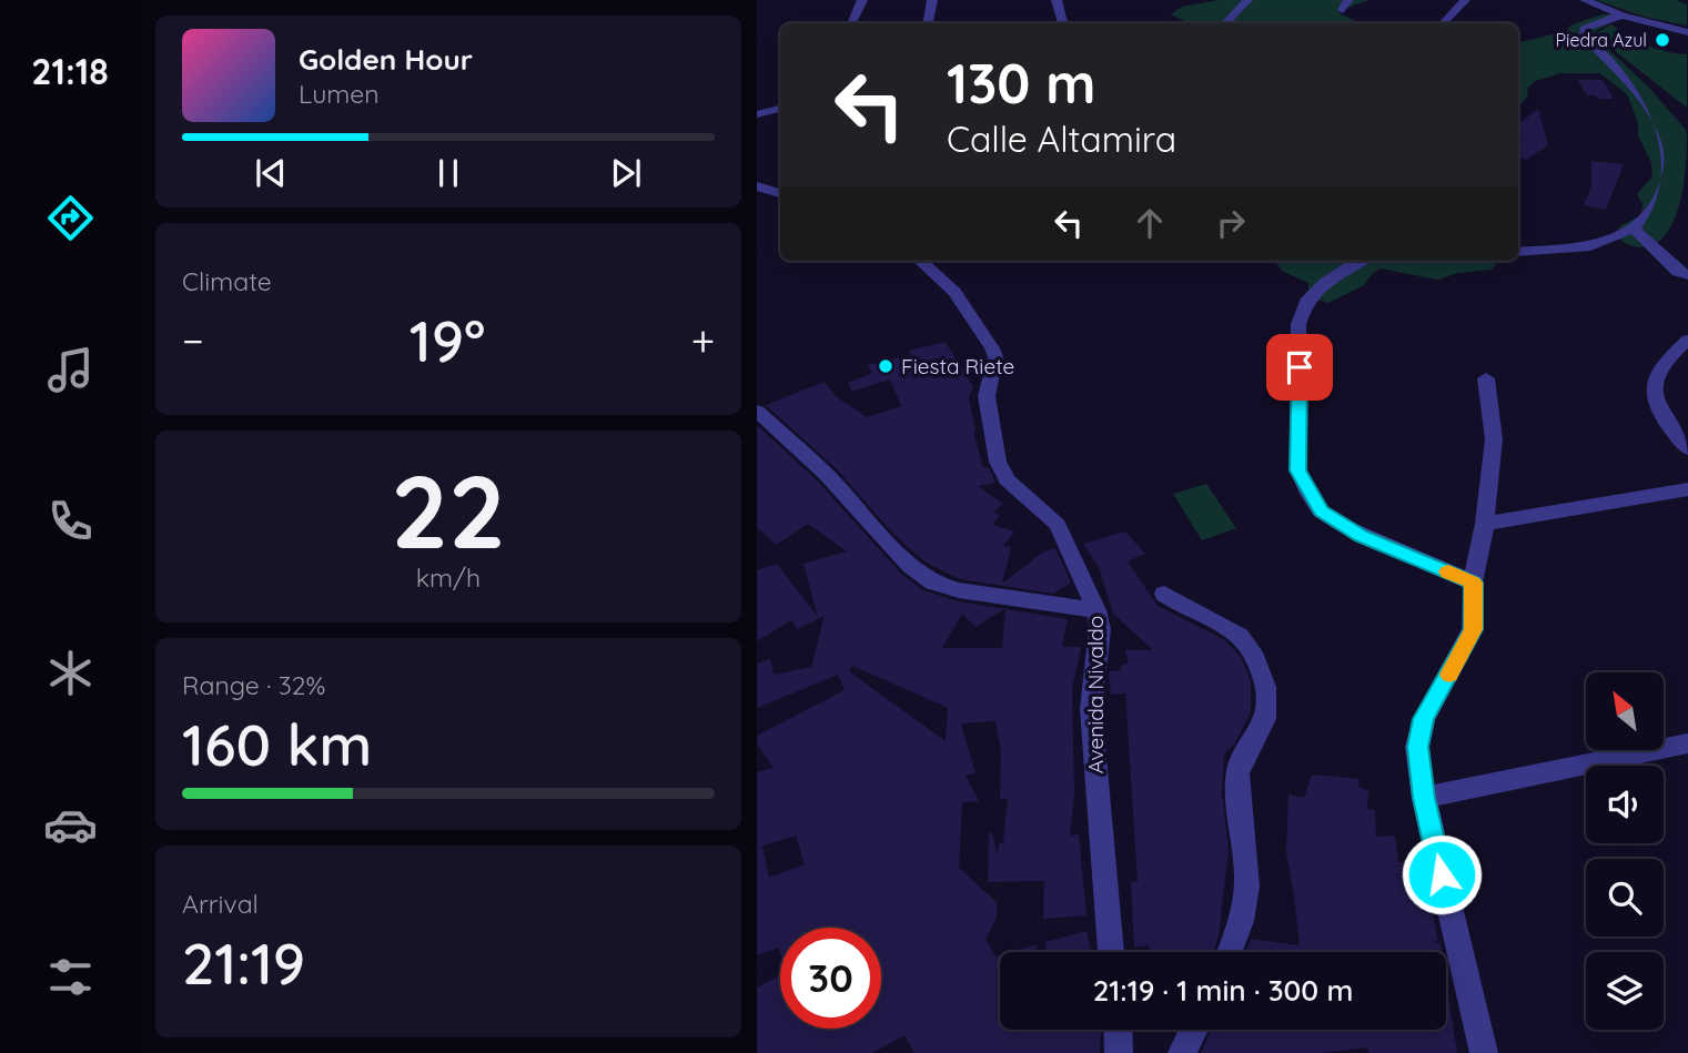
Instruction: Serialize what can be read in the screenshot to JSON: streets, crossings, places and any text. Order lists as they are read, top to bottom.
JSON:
{
  "streets": {
    "street": ["Avenida Nivaldo"]
  },
  "places": ["Piedra Azul", "Fiesta Riete"],
  "north": "top left",
  "page": {
    "tabs": "21:18",
    "turn": ["130 m", "Calle Altamira"],
    "song": ["Golden Hour", "Lumen"],
    "tile": [
      "Climate",
      ["22", "km/h"],
      ["Range · 32%", "160 km"],
      ["Arrival", "21:19"]
    ],
    "heat": ["−", "19°", "+"],
    "limit": "30",
    "trip": "21:19 · 1 min · 300 m"
  }
}
